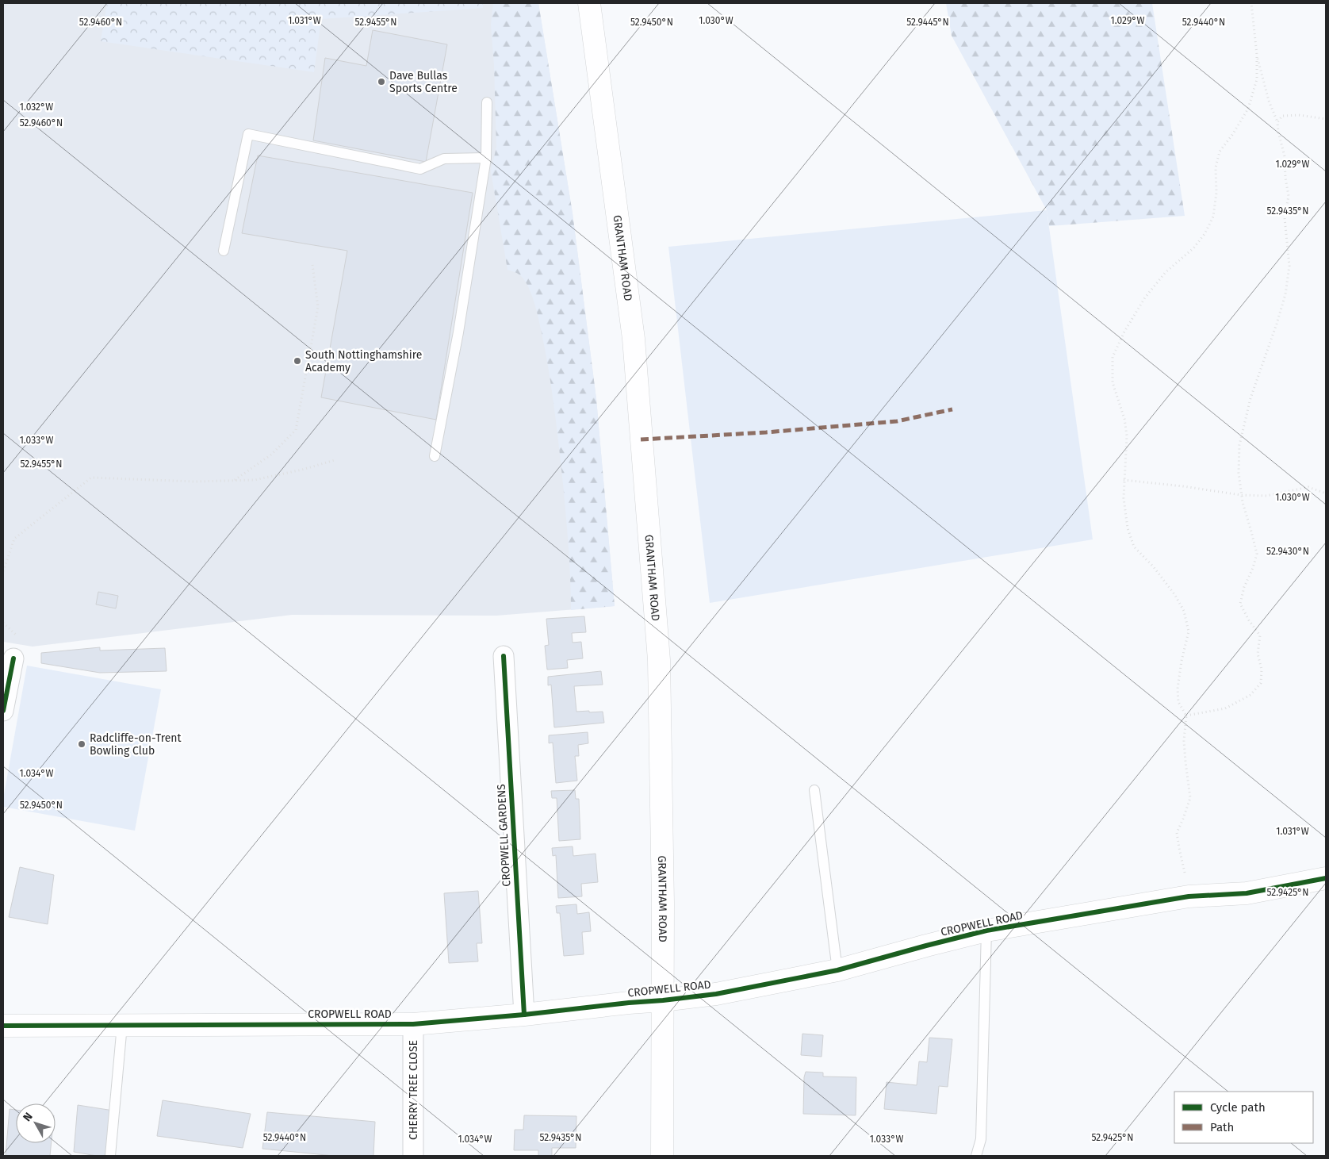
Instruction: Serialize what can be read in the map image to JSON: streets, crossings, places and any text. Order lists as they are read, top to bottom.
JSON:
{
  "streets": {
    "main road": ["GRANTHAM ROAD", "CROPWELL ROAD"],
    "street": ["CROPWELL GARDENS", "CHERRY TREE CLOSE"]
  },
  "crossings": [
    ["GRANTHAM ROAD", "CROPWELL ROAD"],
    ["CROPWELL GARDENS", "CROPWELL ROAD"],
    ["CROPWELL ROAD", "CHERRY TREE CLOSE"]
  ],
  "places": ["Dave Bullas Sports Centre", "South Nottinghamshire Academy", "Radcliffe-on-Trent Bowling Club"],
  "legend": ["Cycle path", "Path"],
  "north": "top left",
  "coordinates": [
    "1.031°W",
    "1.030°W",
    "1.029°W",
    "52.9460°N",
    "52.9455°N",
    "52.9450°N",
    "52.9445°N",
    "52.9440°N",
    "1.032°W",
    "52.9435°N",
    "1.033°W",
    "52.9430°N",
    "1.034°W",
    "52.9425°N"
  ]
}
